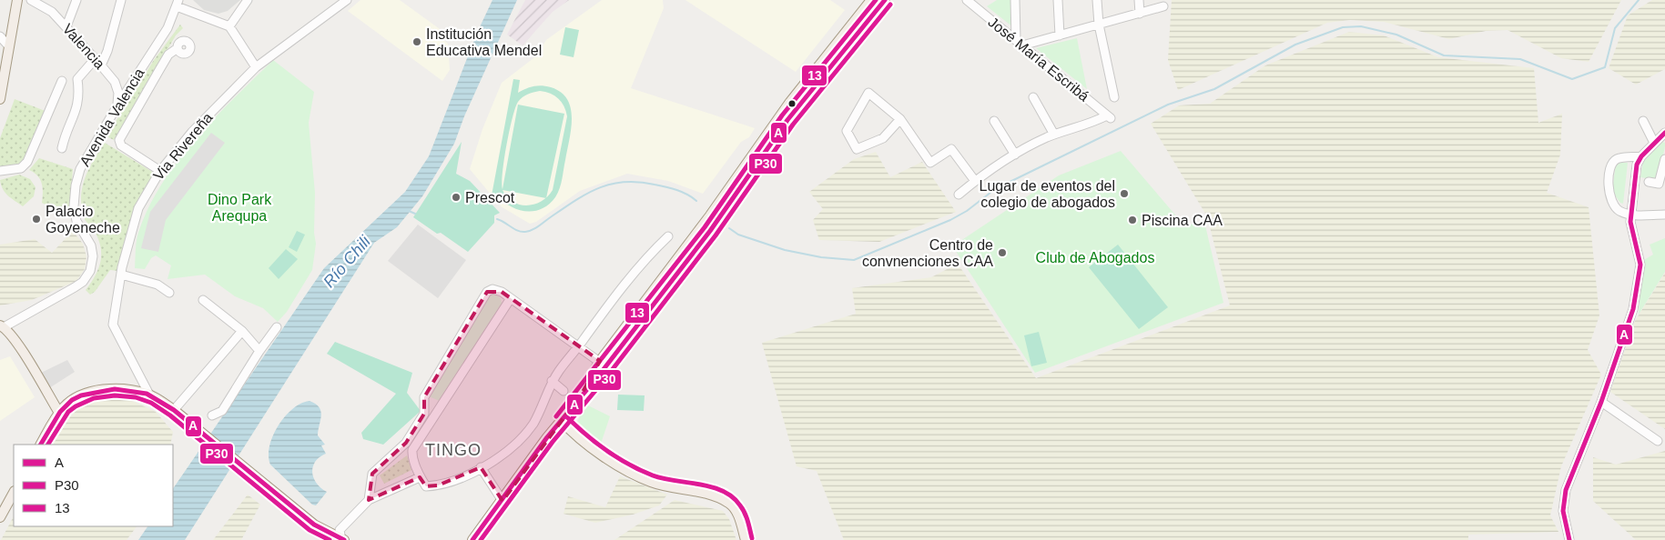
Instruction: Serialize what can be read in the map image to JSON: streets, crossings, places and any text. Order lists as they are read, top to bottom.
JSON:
{
  "streets": {
    "street": [
      "Valencia",
      "José María Escribá",
      "Avenida Valencia",
      "Via Rivereña"
    ]
  },
  "crossings": [
    ["Valencia", "Avenida Valencia"]
  ],
  "districts": ["TINGO"],
  "water": ["Río Chili"],
  "parks": ["Dino Park Arequpa", "Club de Abogados"],
  "places": [
    "Institución Educativa Mendel",
    "Lugar de eventos del colegio de abogados",
    "Prescot",
    "Palacio Goyeneche",
    "Piscina CAA",
    "Centro de convnenciones CAA"
  ],
  "lines": ["transit line A", "transit line 13", "transit line P30"],
  "legend": ["A", "P30", "13"]
}
